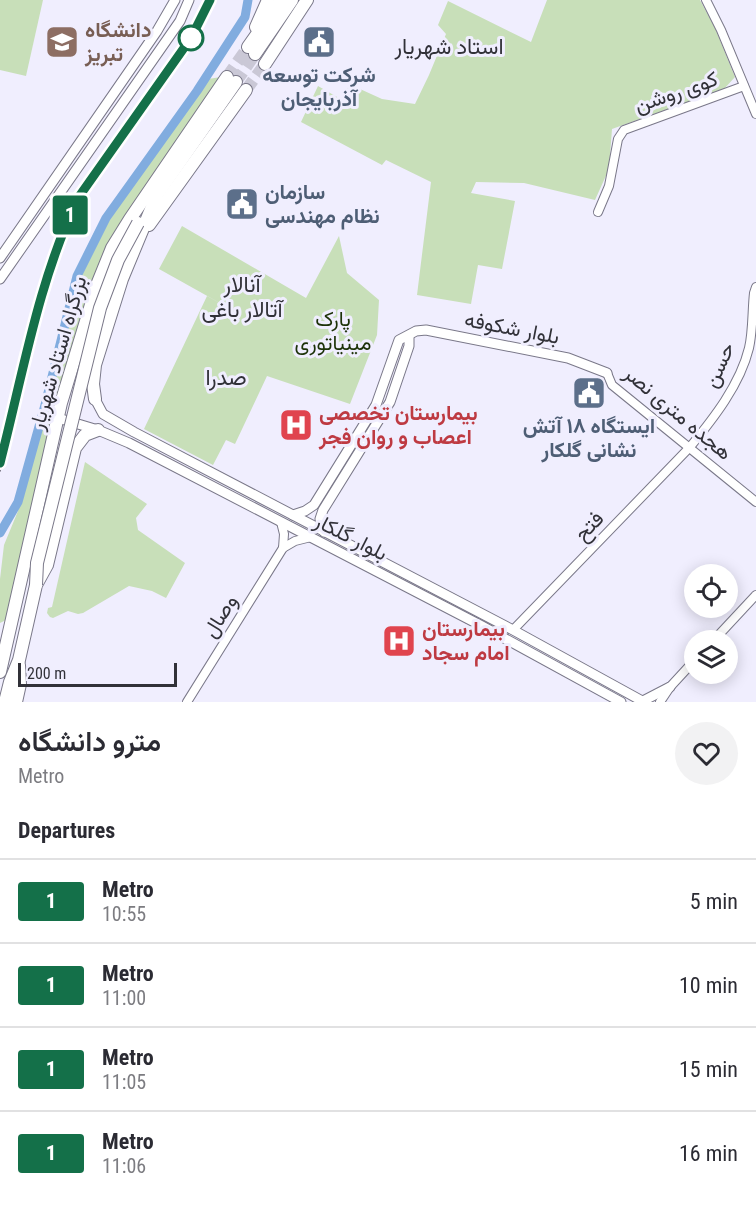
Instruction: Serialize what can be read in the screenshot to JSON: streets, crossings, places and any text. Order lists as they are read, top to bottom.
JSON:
{
  "streets": {
    "highway": ["بزرگراه استاد شهریار"],
    "main road": ["بلوار شکوفه", "بلوار گلکار"],
    "street": [
      "کوی روشن",
      "حسن",
      "هجده متری نصر",
      "فتح",
      "وصال"
    ]
  },
  "crossings": [
    ["بلوار شکوفه", "هجده متری نصر"],
    ["بزرگراه استاد شهریار", "بلوار گلکار"],
    ["حسن", "هجده متری نصر"],
    ["حسن", "فتح"],
    ["هجده متری نصر", "فتح"],
    ["فتح", "بلوار گلکار"]
  ],
  "districts": ["استاد شهریار", "آنالار آتالار باغی", "صدرا"],
  "parks": ["پارک مینیاتوری"],
  "places": {
    "school or university": ["دانشگاه تبریز"],
    "public building": ["شرکت توسعه آذربایجان", "سازمان نظام مهندسی", "ایستگاه ۱۸ آتش نشانی گلکار"],
    "hospital": ["بیمارستان تخصصی اعصاب و روان فجر", "بیمارستان امام سجاد"]
  },
  "lines": ["metro line 1"],
  "scale_bar": "200 m",
  "page": {
    "on_map": "1",
    "scale": "200 m",
    "heading": [
      ["مترو دانشگاه", "Metro"],
      "Departures"
    ],
    "list": [
      {
        "mark": "1",
        "name": "Metro",
        "note": "10:55",
        "value": "5 min"
      },
      {
        "mark": "1",
        "name": "Metro",
        "note": "11:00",
        "value": "10 min"
      },
      {
        "mark": "1",
        "name": "Metro",
        "note": "11:05",
        "value": "15 min"
      },
      {
        "mark": "1",
        "name": "Metro",
        "note": "11:06",
        "value": "16 min"
      }
    ]
  }
}
